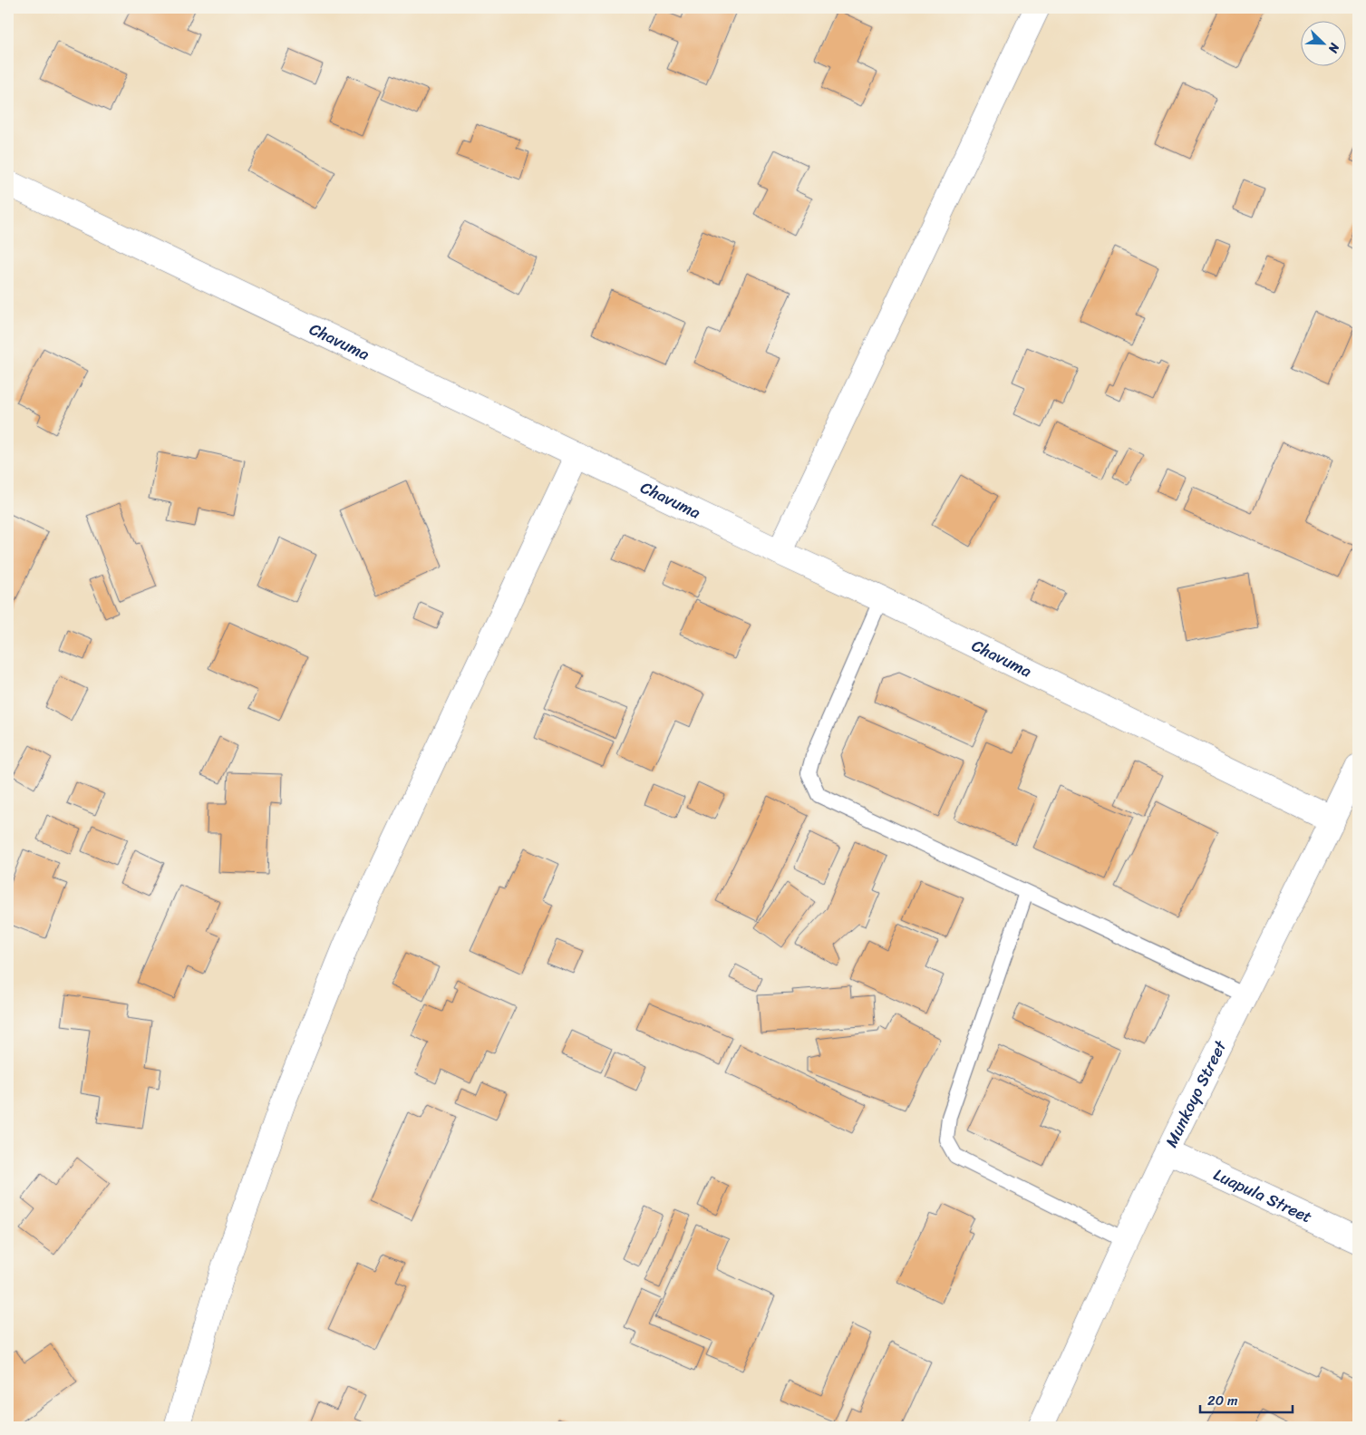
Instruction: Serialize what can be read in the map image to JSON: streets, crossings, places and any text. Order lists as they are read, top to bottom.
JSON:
{
  "streets": {
    "street": ["Chavuma", "Munkoyo Street", "Luapula Street"]
  },
  "crossings": [
    ["Chavuma", "Munkoyo Street"],
    ["Munkoyo Street", "Luapula Street"]
  ],
  "scale_bar": "20 m",
  "north": "bottom right"
}
